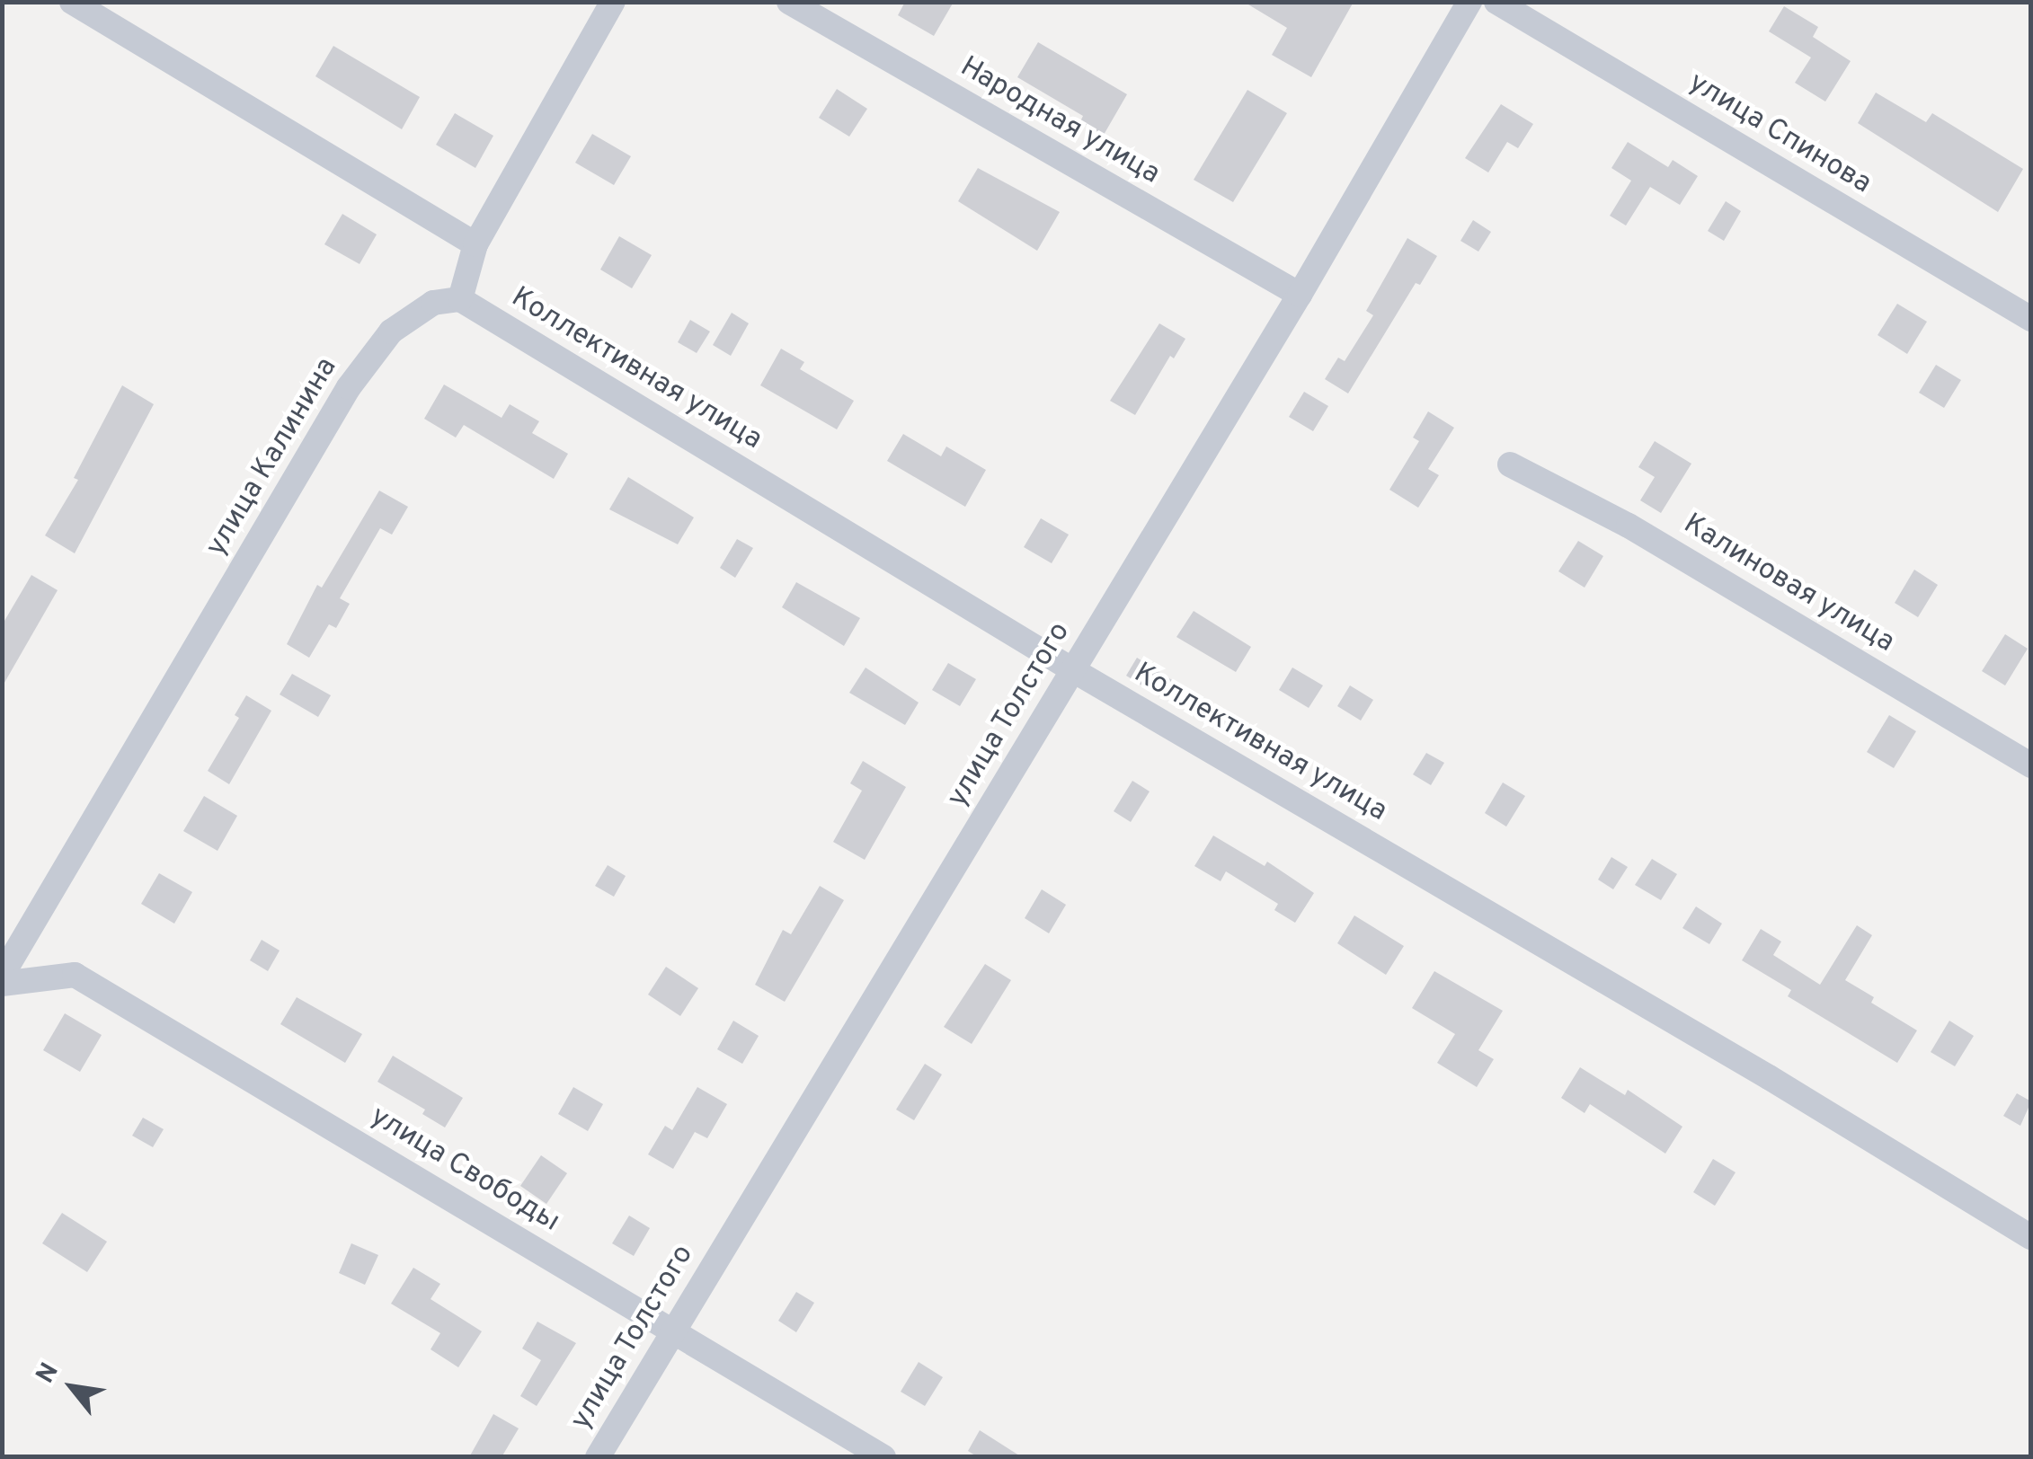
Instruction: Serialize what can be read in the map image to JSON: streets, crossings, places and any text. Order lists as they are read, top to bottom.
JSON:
{
  "streets": {
    "street": [
      "Народная улица",
      "улица Спинова",
      "Коллективная улица",
      "улица Калинина",
      "Калиновая улица",
      "улица Толстого",
      "улица Свободы"
    ]
  },
  "crossings": [
    ["Народная улица", "улица Толстого"],
    ["Коллективная улица", "улица Калинина"],
    ["Коллективная улица", "улица Толстого"],
    ["улица Толстого", "улица Свободы"]
  ],
  "north": "top left"
}
